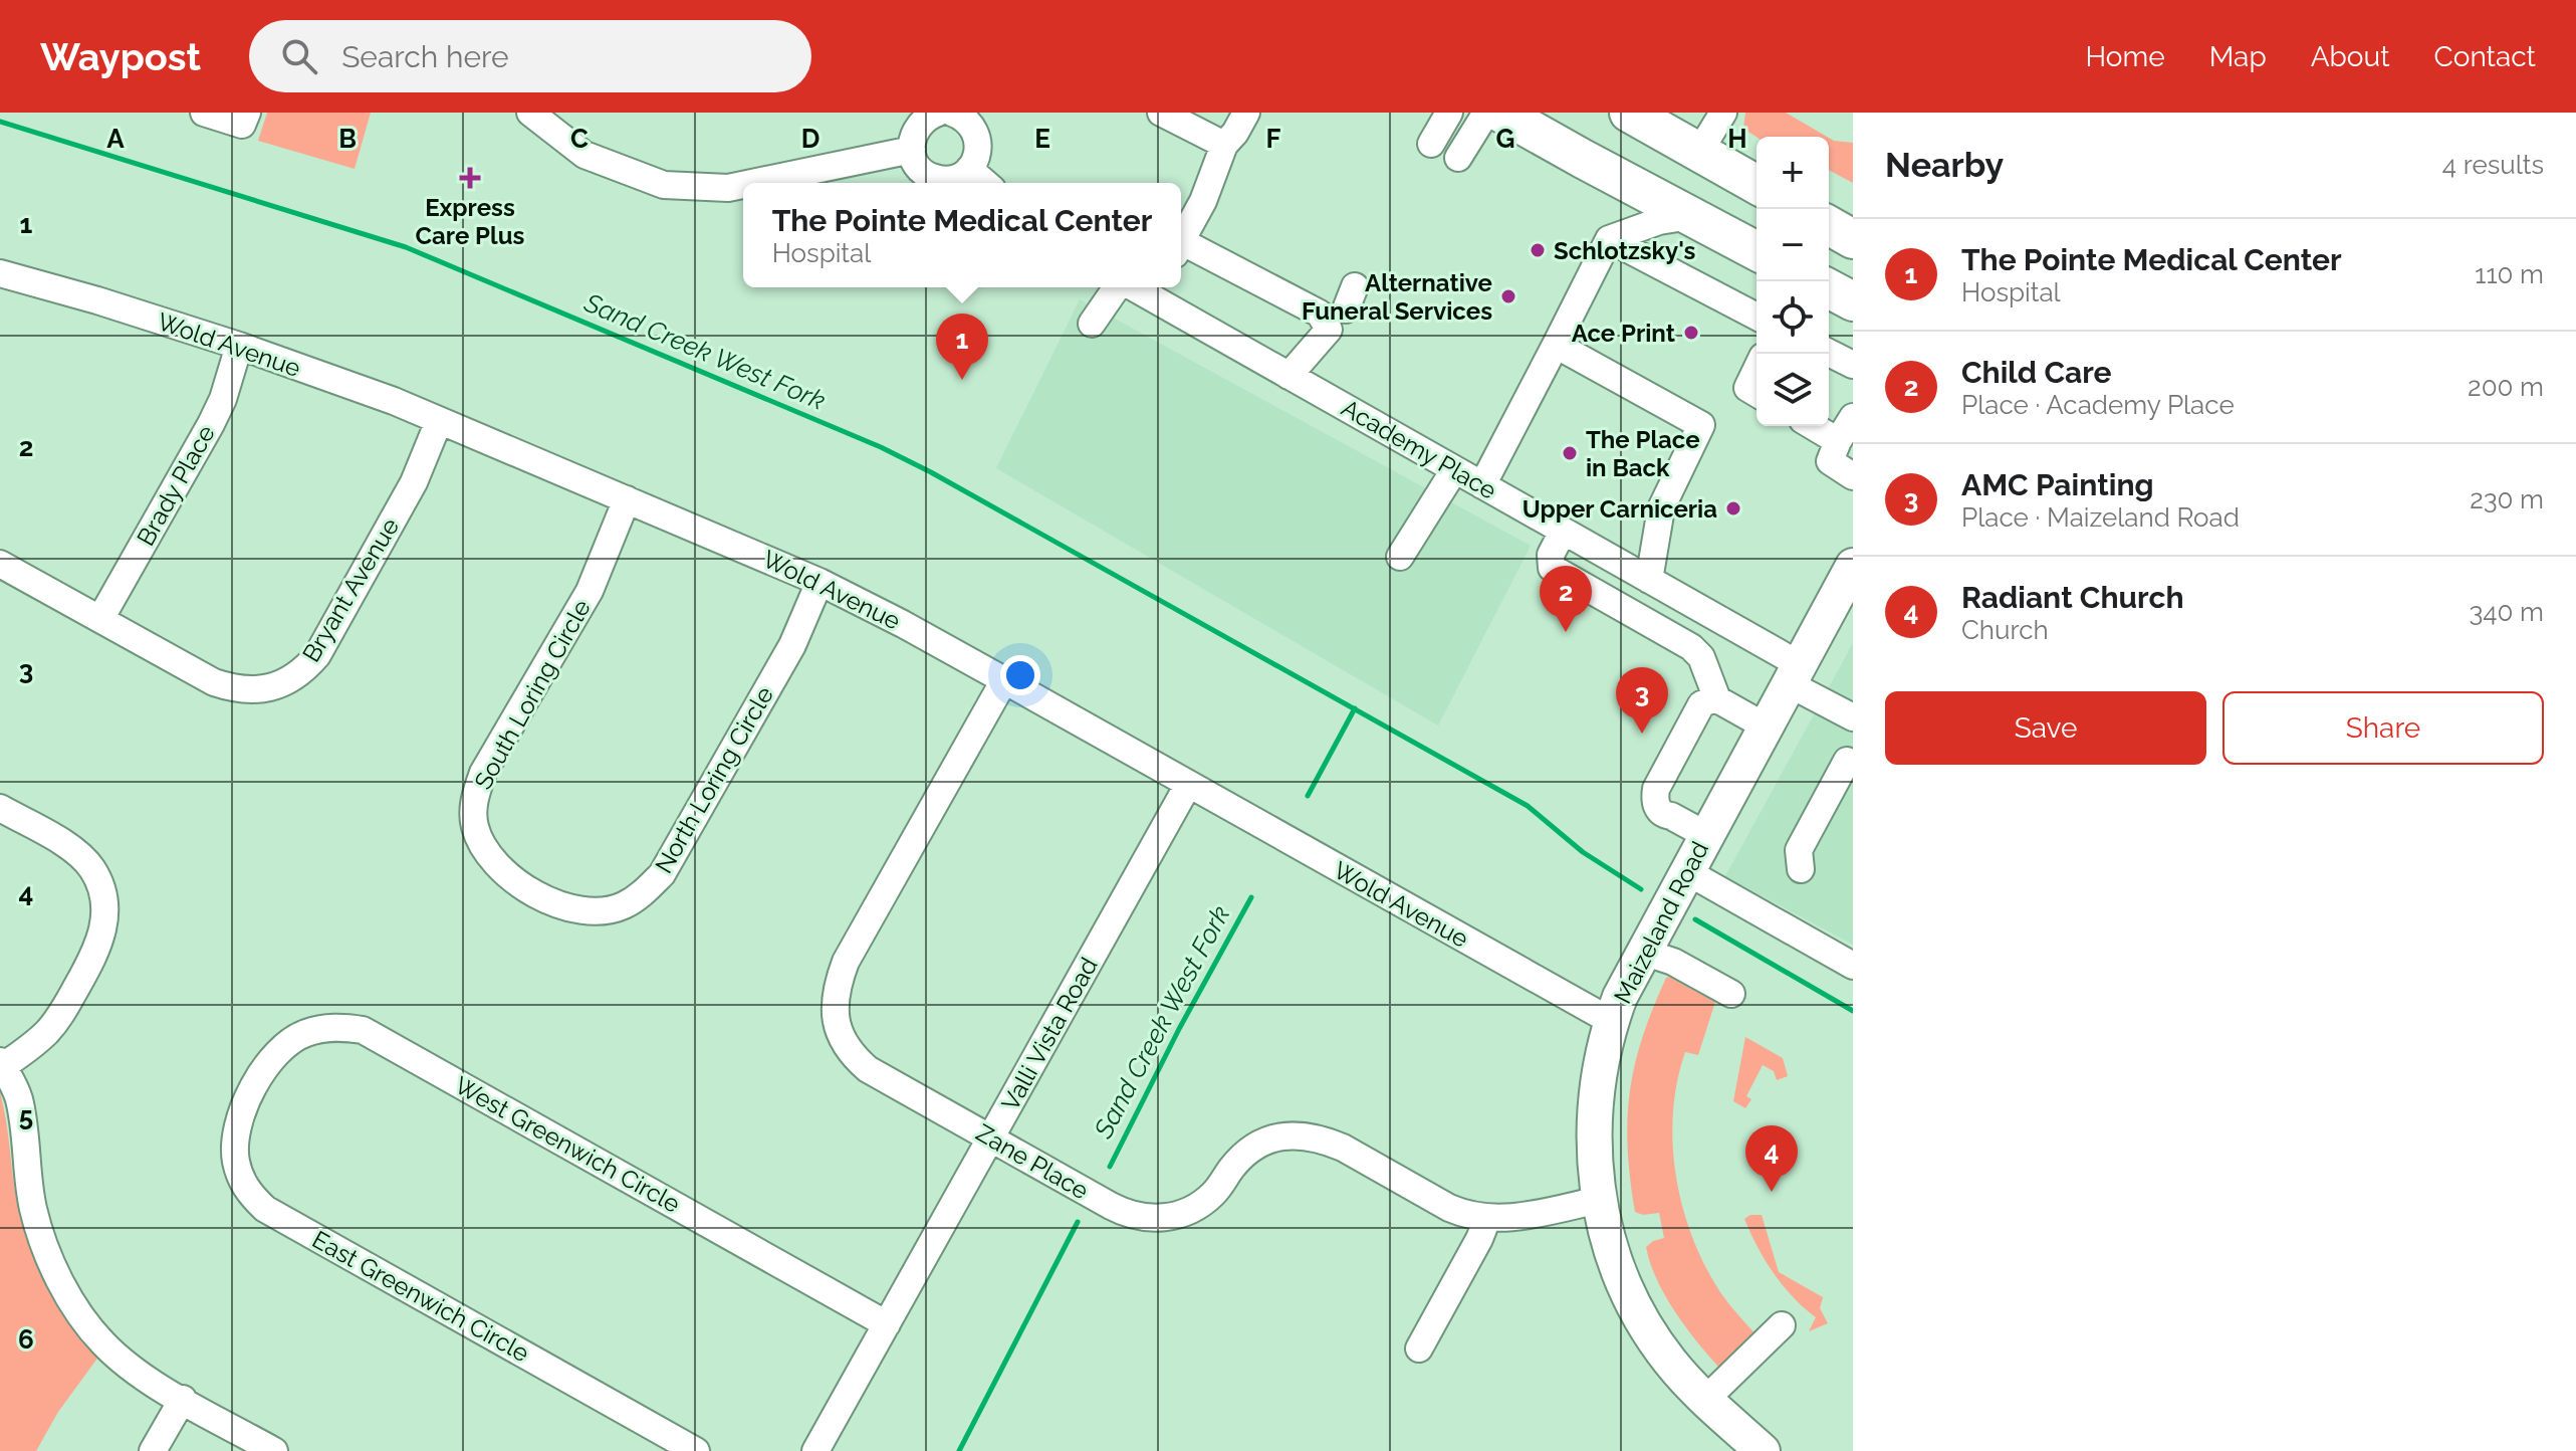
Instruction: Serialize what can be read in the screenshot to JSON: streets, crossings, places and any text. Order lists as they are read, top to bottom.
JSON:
{
  "streets": {
    "main road": ["Maizeland Road"],
    "street": [
      "Wold Avenue",
      "Academy Place",
      "Brady Place",
      "Bryant Avenue",
      "South Loring Circle",
      "North Loring Circle",
      "Valli Vista Road",
      "West Greenwich Circle",
      "Zane Place",
      "East Greenwich Circle"
    ]
  },
  "crossings": [
    ["Wold Avenue", "Brady Place"],
    ["Wold Avenue", "Bryant Avenue"],
    ["Wold Avenue", "South Loring Circle"],
    ["Wold Avenue", "North Loring Circle"],
    ["Wold Avenue", "Maizeland Road"],
    ["Wold Avenue", "Valli Vista Road"],
    ["Wold Avenue", "Zane Place"],
    ["Academy Place", "Maizeland Road"],
    ["Brady Place", "Bryant Avenue"],
    ["South Loring Circle", "North Loring Circle"],
    ["Maizeland Road", "Zane Place"],
    ["Valli Vista Road", "West Greenwich Circle"],
    ["Valli Vista Road", "Zane Place"],
    ["West Greenwich Circle", "East Greenwich Circle"]
  ],
  "water": ["Sand Creek West Fork"],
  "places": {
    "health": ["Express Care Plus"],
    "other": [
      "Schlotzsky's",
      "Alternative Funeral Services",
      "Ace Print",
      "The Place in Back",
      "Upper Carniceria"
    ]
  },
  "page": {
    "header": "Waypost",
    "search": "Search here",
    "nav": [
      "Home",
      "Map",
      "About",
      "Contact"
    ],
    "heading": ["Nearby", "4 results"],
    "map_buttons": ["+", "−"],
    "popup": ["The Pointe Medical Center", "Hospital"],
    "list": [
      {
        "mark": "1",
        "name": "The Pointe Medical Center",
        "note": "Hospital",
        "value": "110 m"
      },
      {
        "mark": "2",
        "name": "Child Care",
        "note": "Place · Academy Place",
        "value": "200 m"
      },
      {
        "mark": "3",
        "name": "AMC Painting",
        "note": "Place · Maizeland Road",
        "value": "230 m"
      },
      {
        "mark": "4",
        "name": "Radiant Church",
        "note": "Church",
        "value": "340 m"
      }
    ],
    "pins": [
      "1",
      "2",
      "3",
      "4"
    ],
    "buttons": ["Save", "Share"]
  },
  "grid": {
    "columns": [
      "A",
      "B",
      "C",
      "D",
      "E",
      "F",
      "G",
      "H"
    ],
    "rows": [
      "1",
      "2",
      "3",
      "4",
      "5",
      "6"
    ]
  }
}
